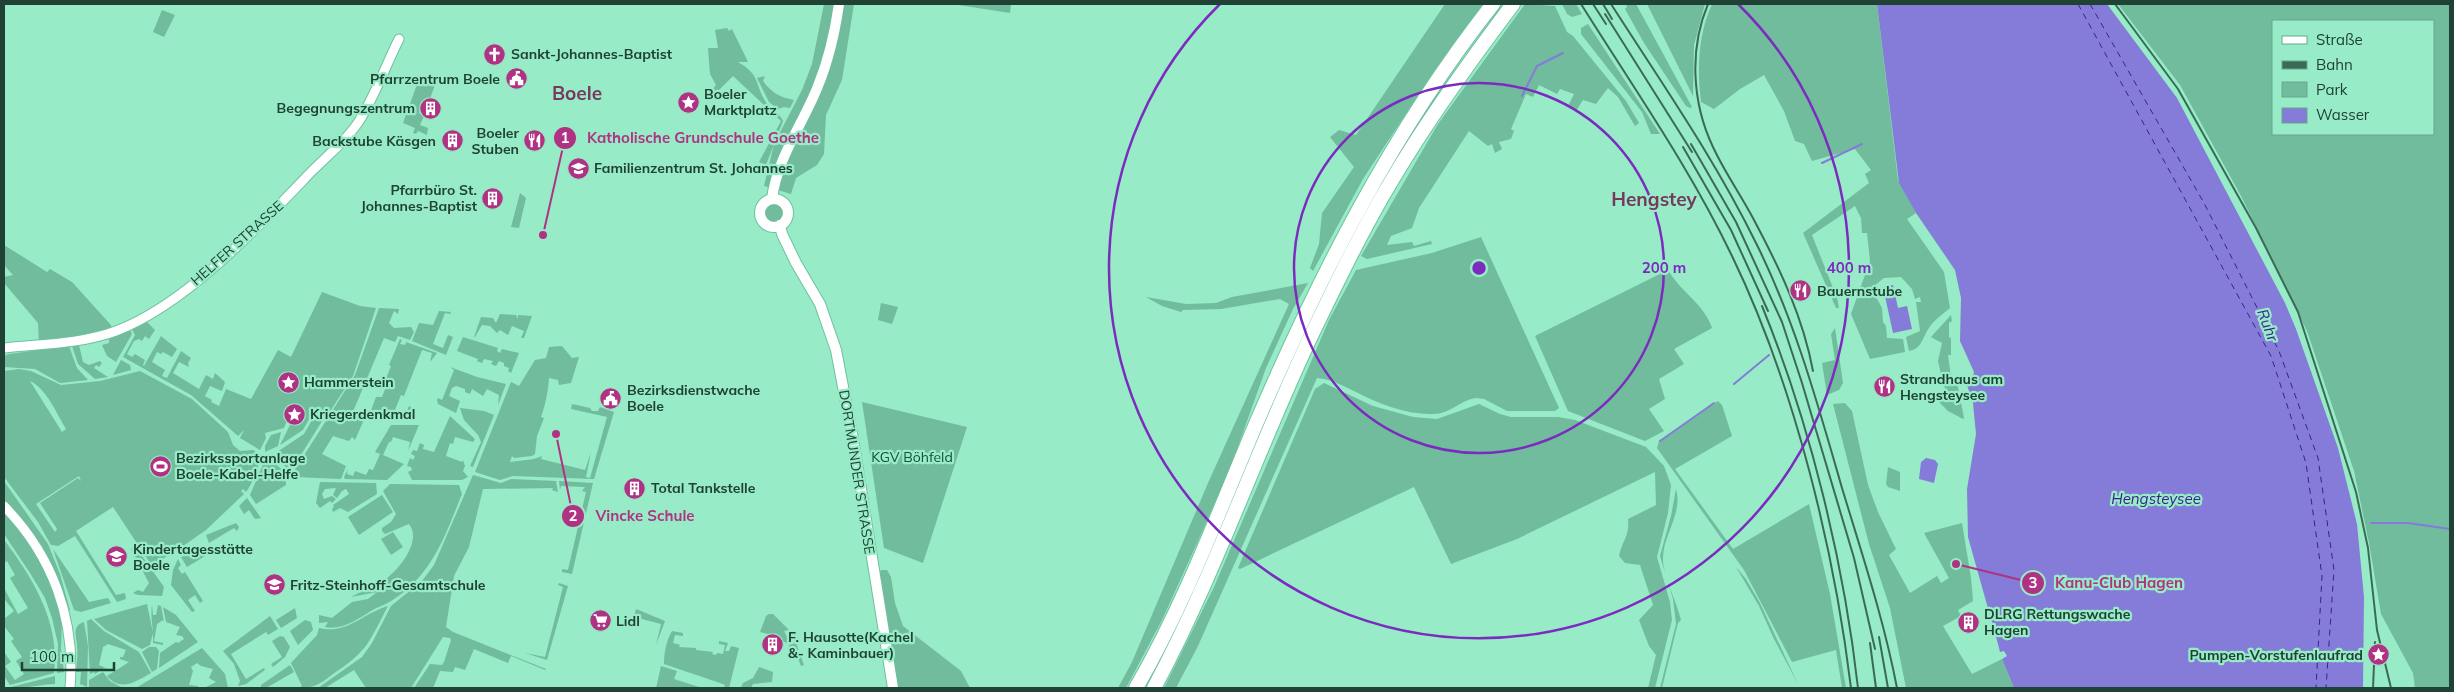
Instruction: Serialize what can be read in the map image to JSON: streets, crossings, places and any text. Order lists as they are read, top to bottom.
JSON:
{
  "streets": {
    "main road": ["DORTMUNDER STRASSE"],
    "street": ["HELFER STRASSE"]
  },
  "districts": ["Boele", "Hengstey"],
  "water": ["Ruhr", "Hengsteysee"],
  "parks": ["KGV Böhfeld"],
  "places": {
    "church": ["Sankt-Johannes-Baptist"],
    "public building": ["Pfarrzentrum Boele", "Bezirksdienstwache Boele"],
    "place": [
      "Boeler Marktplatz",
      "Hammerstein",
      "Kriegerdenkmal",
      "Pumpen-Vorstufenlaufrad"
    ],
    "building": [
      "Begegnungszentrum",
      "Backstube Käsgen",
      "Pfarrbüro St. Johannes-Baptist",
      "Total Tankstelle",
      "DLRG Rettungswache Hagen",
      "F. Hausotte(Kachel &- Kaminbauer)"
    ],
    "restaurant": ["Boeler Stuben", "Bauernstube", "Strandhaus am Hengsteysee"],
    "school or university": ["Familienzentrum St. Johannes", "Kindertagesstätte Boele", "Fritz-Steinhoff-Gesamtschule"],
    "other": ["Katholische Grundschule Goethe", "Vincke Schule", "Kanu-Club Hagen"],
    "sports": ["Bezirkssportanlage Boele-Kabel-Helfe"],
    "supermarket": ["Lidl"]
  },
  "legend": [
    "Straße",
    "Bahn",
    "Park",
    "Wasser"
  ],
  "scale_bar": "100 m",
  "rings": ["200 m", "400 m"]
}
